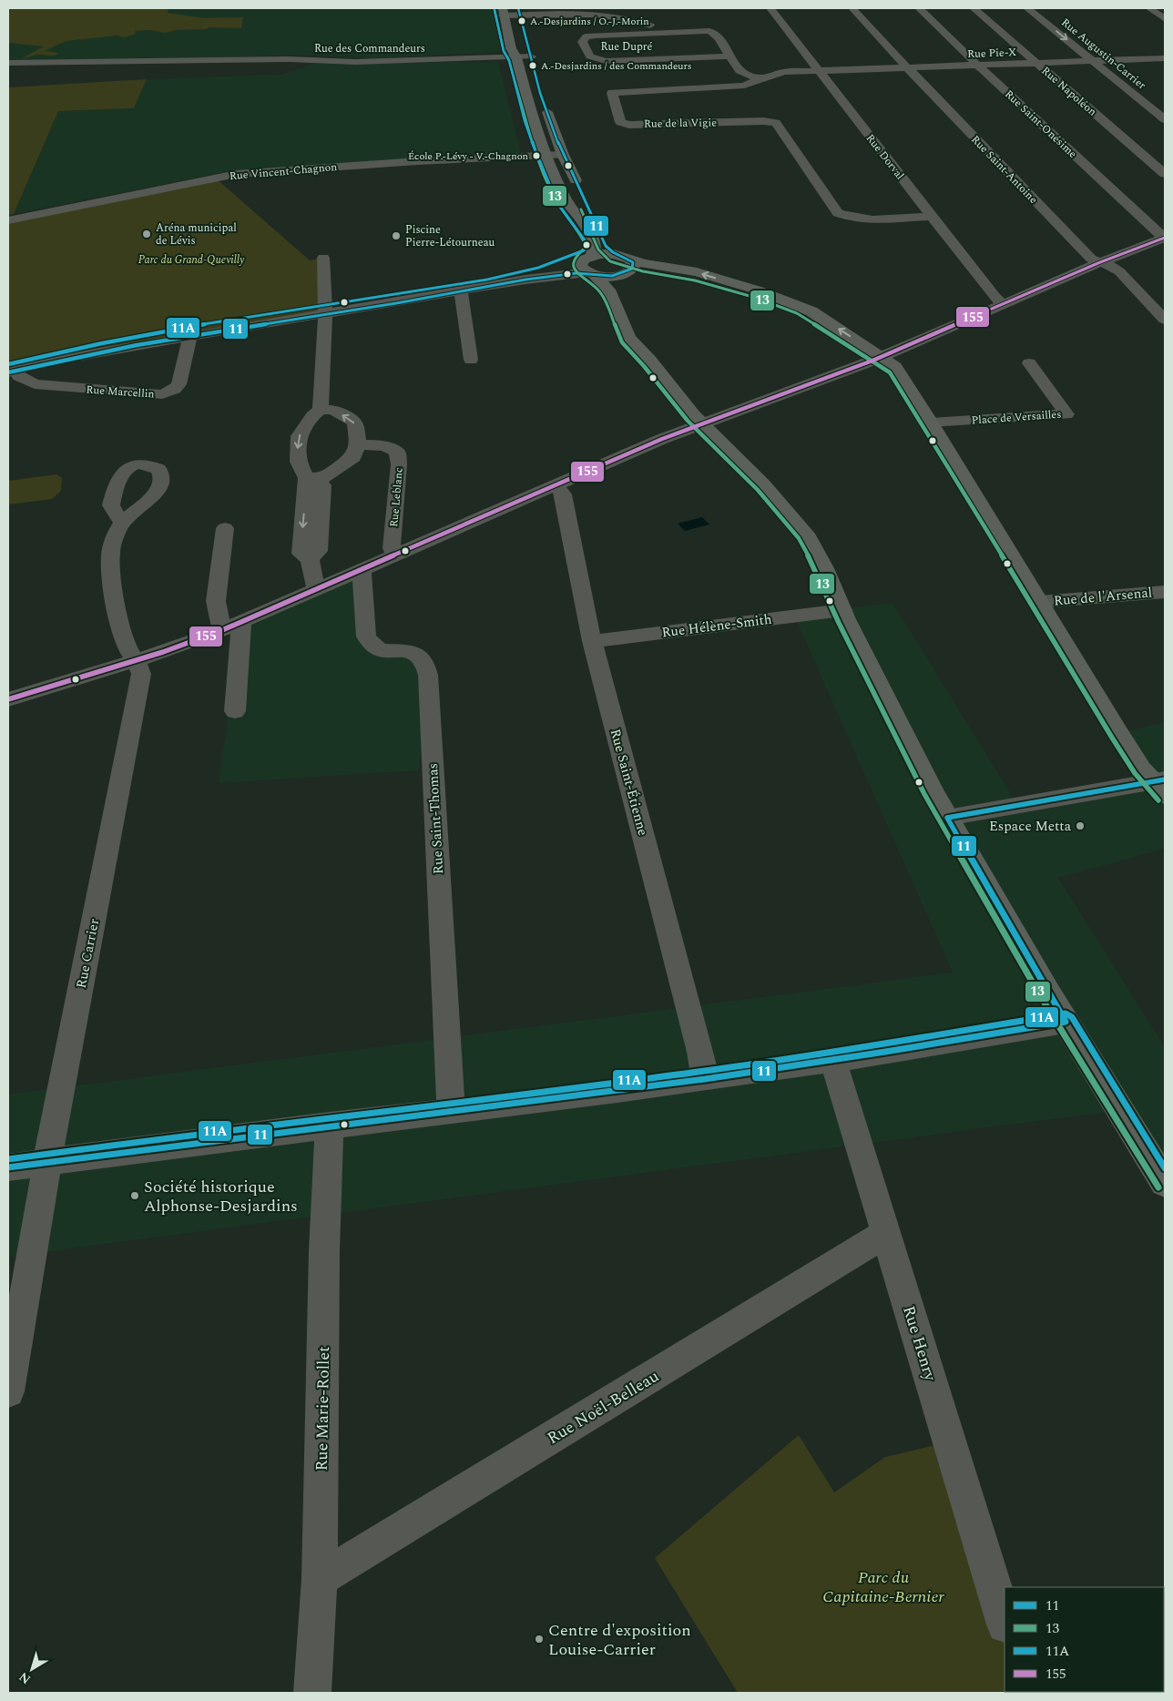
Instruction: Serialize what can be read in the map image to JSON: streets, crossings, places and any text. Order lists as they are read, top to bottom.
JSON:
{
  "streets": {
    "street": [
      "Rue Dupré",
      "Rue des Commandeurs",
      "Rue Pie-X",
      "Rue Augustin-Carrier",
      "Rue Napoléon",
      "Rue de la Vigie",
      "Rue Saint-Onésime",
      "Rue Dorval",
      "Rue Saint-Antoine",
      "Rue Vincent-Chagnon",
      "Rue Marcellin",
      "Place de Versailles",
      "Rue Leblanc",
      "Rue de l'Arsenal",
      "Rue Hélène-Smith",
      "Rue Saint-Étienne",
      "Rue Saint-Thomas",
      "Rue Carrier",
      "Rue Henry",
      "Rue Noël-Belleau",
      "Rue Marie-Rollet"
    ]
  },
  "crossings": [
    ["Rue Pie-X", "Rue Augustin-Carrier"],
    ["Rue Pie-X", "Rue Napoléon"],
    ["Rue Pie-X", "Rue de la Vigie"],
    ["Rue Pie-X", "Rue Saint-Onésime"],
    ["Rue Pie-X", "Rue Dorval"],
    ["Rue Pie-X", "Rue Saint-Antoine"],
    ["Rue de la Vigie", "Rue Dorval"],
    ["Rue Hélène-Smith", "Rue Saint-Étienne"],
    ["Rue Henry", "Rue Noël-Belleau"],
    ["Rue Noël-Belleau", "Rue Marie-Rollet"]
  ],
  "one_way": ["Rue Augustin-Carrier"],
  "parks": ["Parc du Grand-Quevilly", "Parc du Capitaine-Bernier"],
  "places": [
    "A.-Desjardins / O.-J.-Morin",
    "A.-Desjardins / des Commandeurs",
    "École P.-Lévy - V.-Chagnon",
    "Aréna municipal de Lévis",
    "Piscine Pierre-Létourneau",
    "Espace Metta",
    "Société historique Alphonse-Desjardins",
    "Centre d'exposition Louise-Carrier"
  ],
  "lines": [
    "transit line 11",
    "transit line 13",
    "transit line 11A",
    "transit line 155"
  ],
  "legend": [
    "11",
    "13",
    "11A",
    "155"
  ],
  "north": "bottom left"
}
